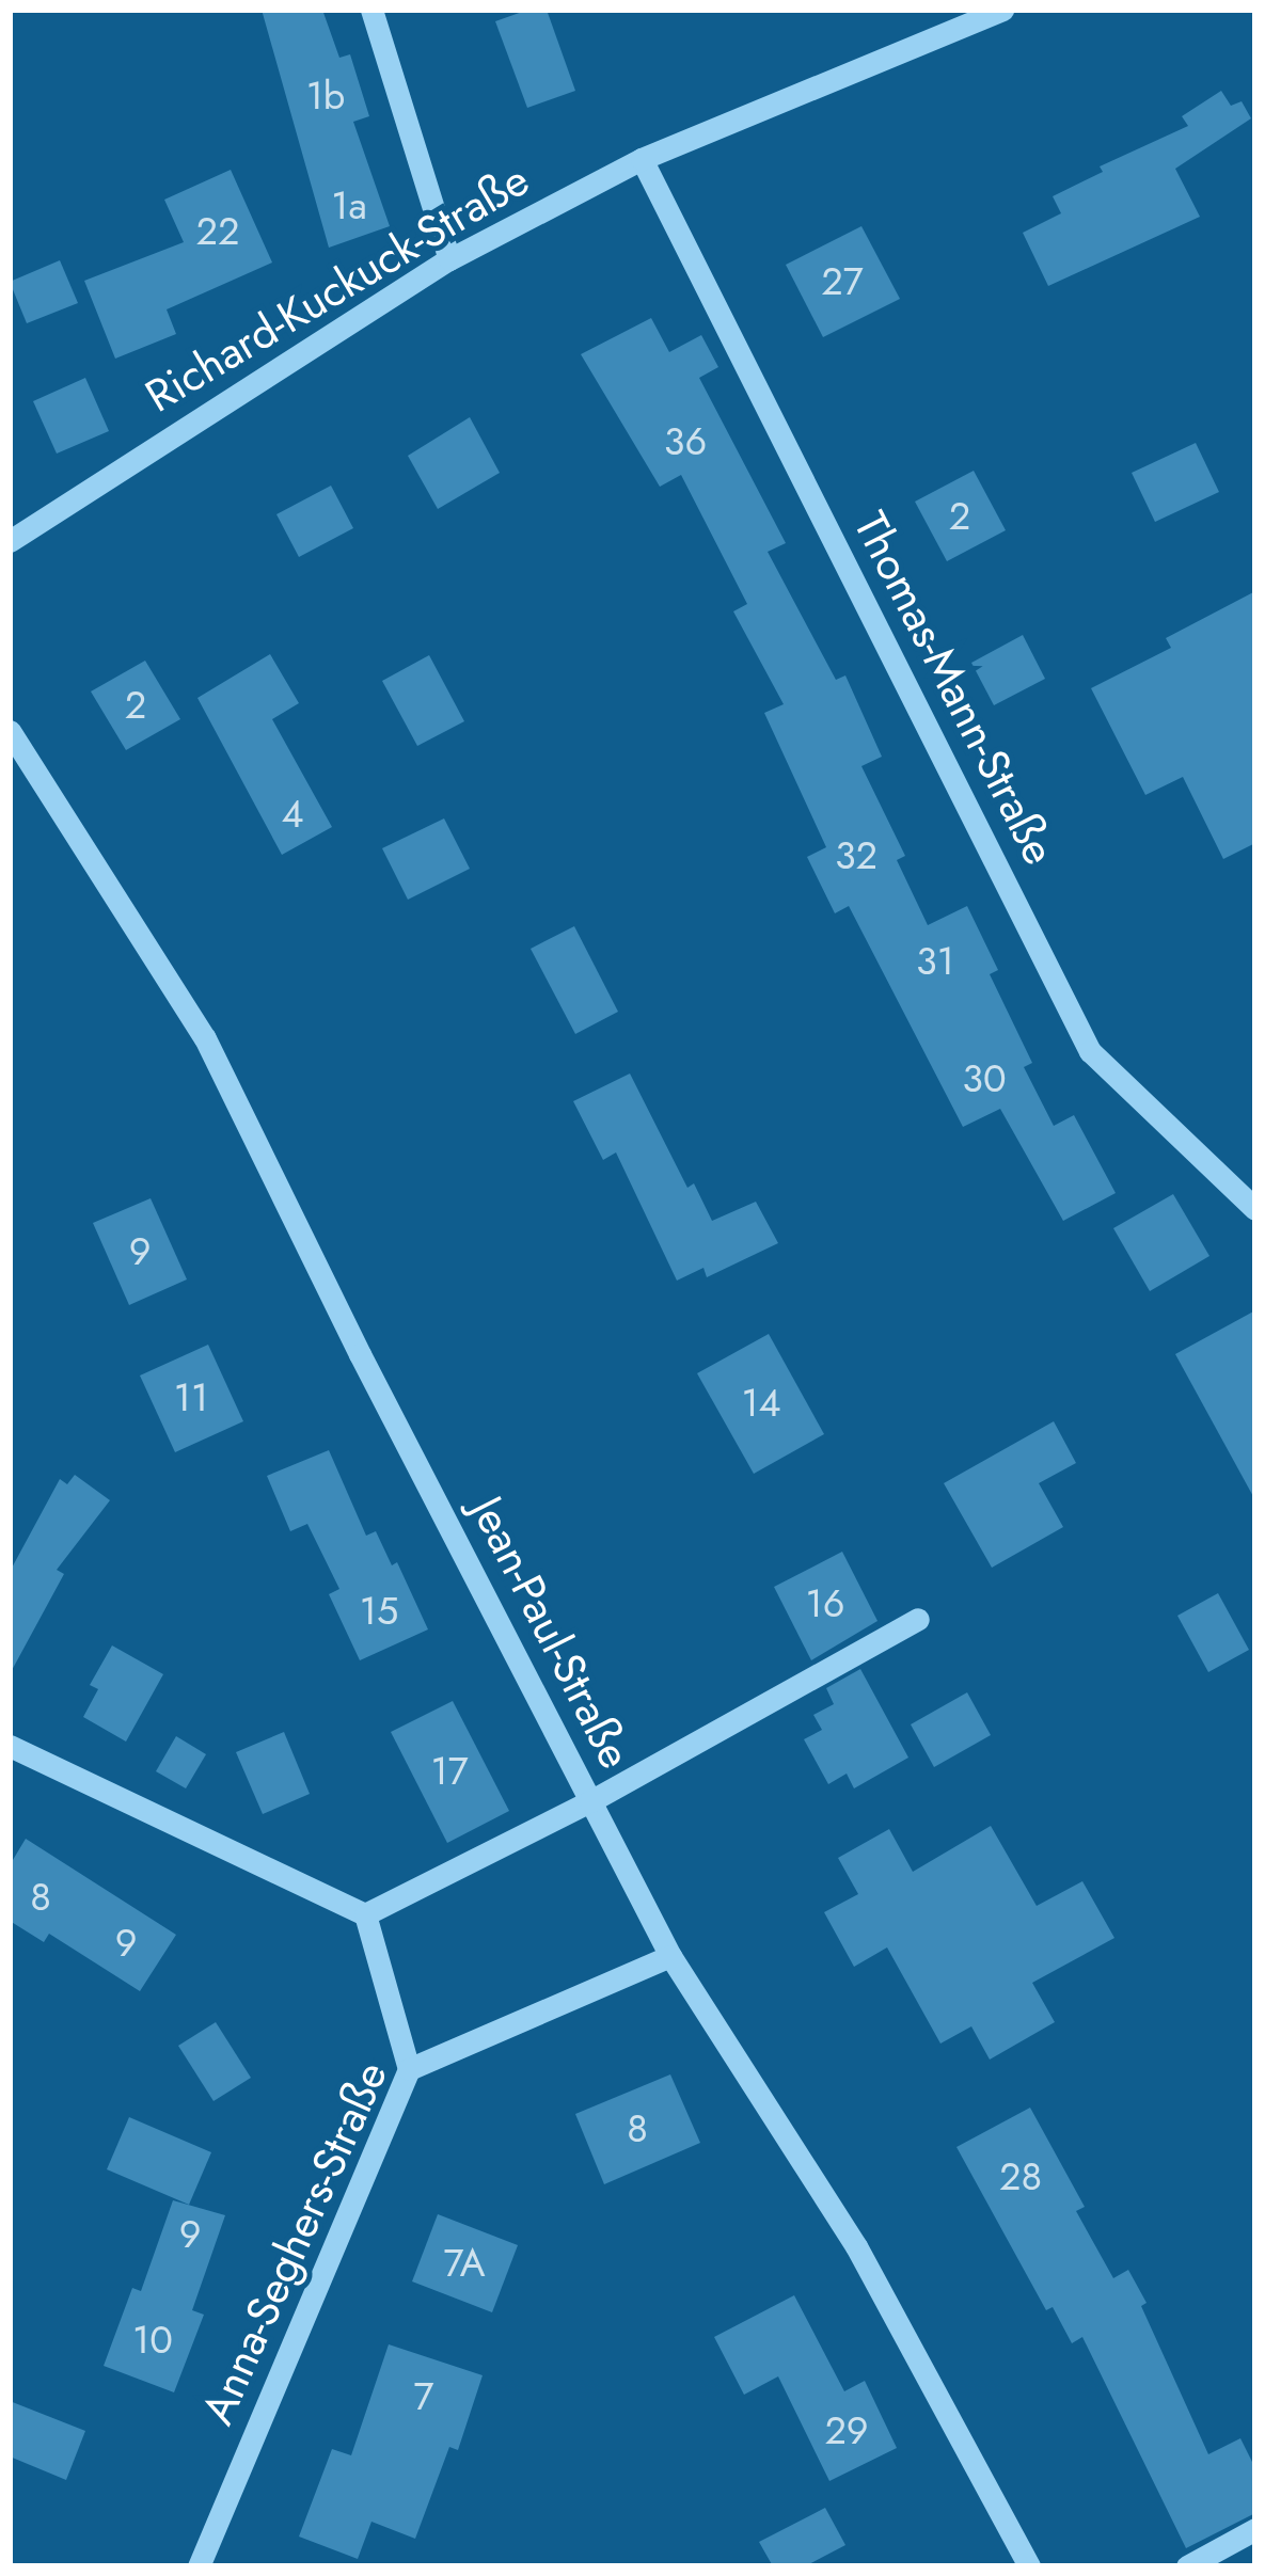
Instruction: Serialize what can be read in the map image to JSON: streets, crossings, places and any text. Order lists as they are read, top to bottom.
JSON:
{
  "streets": {
    "street": [
      "Richard-Kuckuck-Straße",
      "Thomas-Mann-Straße",
      "Jean-Paul-Straße",
      "Anna-Seghers-Straße"
    ]
  },
  "crossings": [
    ["Richard-Kuckuck-Straße", "Thomas-Mann-Straße"],
    ["Jean-Paul-Straße", "Anna-Seghers-Straße"]
  ],
  "house_numbers": [
    "1b",
    "1a",
    "22",
    "27",
    "36",
    "2",
    "2",
    "4",
    "32",
    "31",
    "30",
    "9",
    "11",
    "14",
    "16",
    "15",
    "17",
    "8",
    "9",
    "8",
    "28",
    "9",
    "7A",
    "10",
    "7",
    "29"
  ]
}
